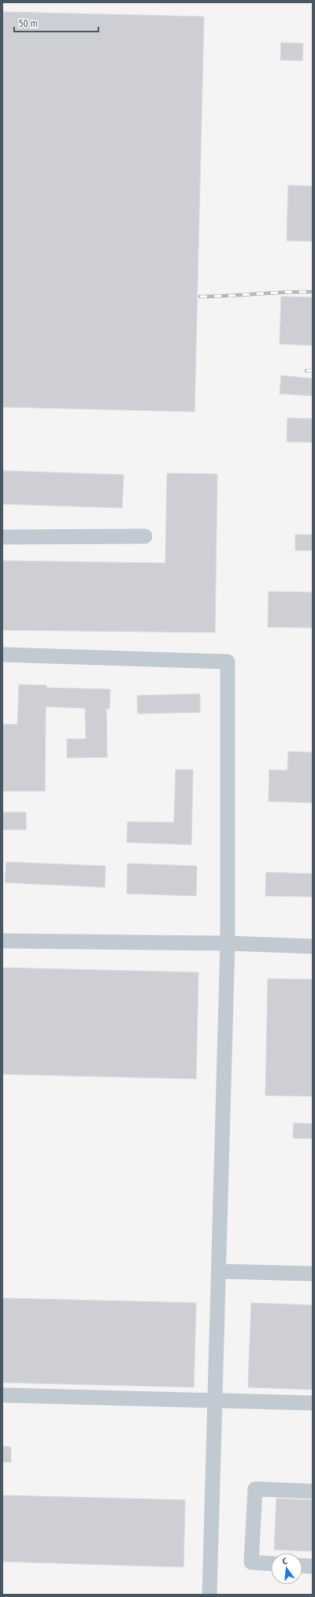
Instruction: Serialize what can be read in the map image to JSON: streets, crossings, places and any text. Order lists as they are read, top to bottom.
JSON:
{
  "scale_bar": "50 m",
  "north": "top"
}
